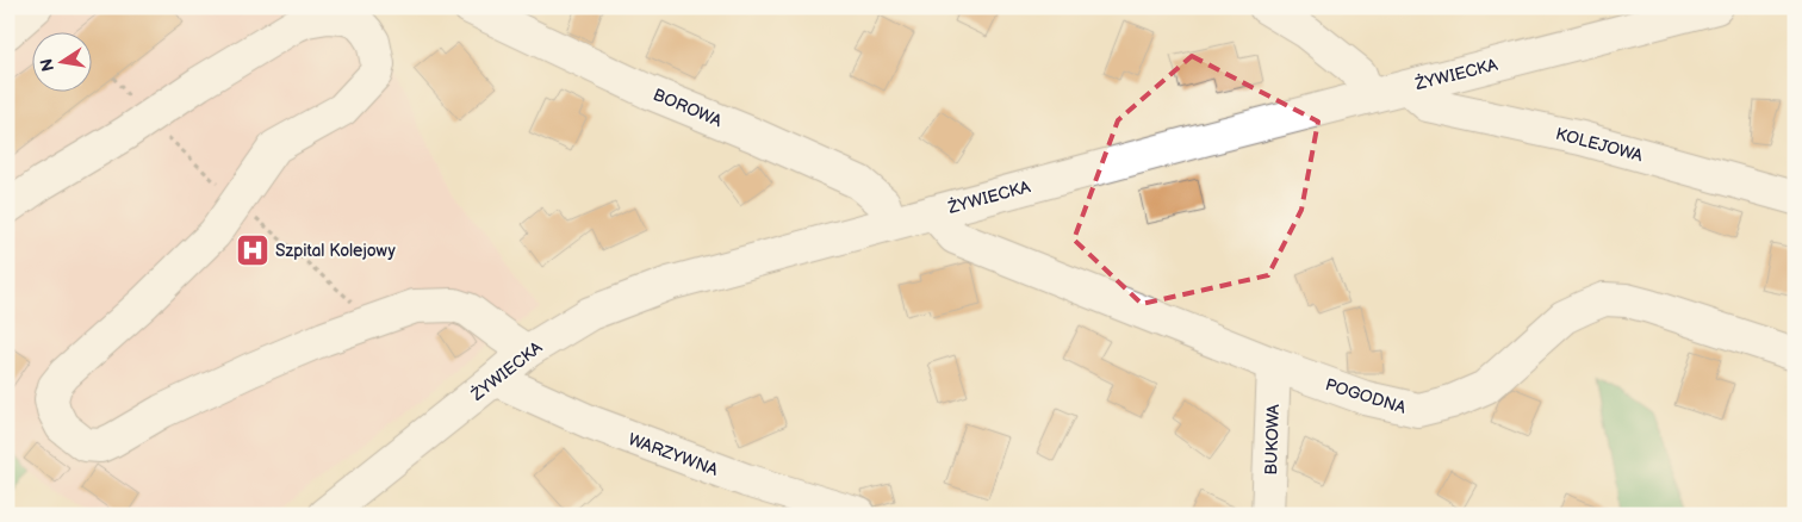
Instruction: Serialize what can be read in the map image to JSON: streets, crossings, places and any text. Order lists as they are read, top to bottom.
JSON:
{
  "streets": {
    "main road": [
      "ŻYWIECKA",
      "BOROWA",
      "KOLEJOWA",
      "POGODNA",
      "BUKOWA",
      "WARZYWNA"
    ]
  },
  "crossings": [
    ["ŻYWIECKA", "BOROWA"],
    ["ŻYWIECKA", "KOLEJOWA"],
    ["ŻYWIECKA", "POGODNA"],
    ["ŻYWIECKA", "WARZYWNA"],
    ["POGODNA", "BUKOWA"]
  ],
  "places": {
    "hospital": ["Szpital Kolejowy"]
  },
  "north": "left"
}
